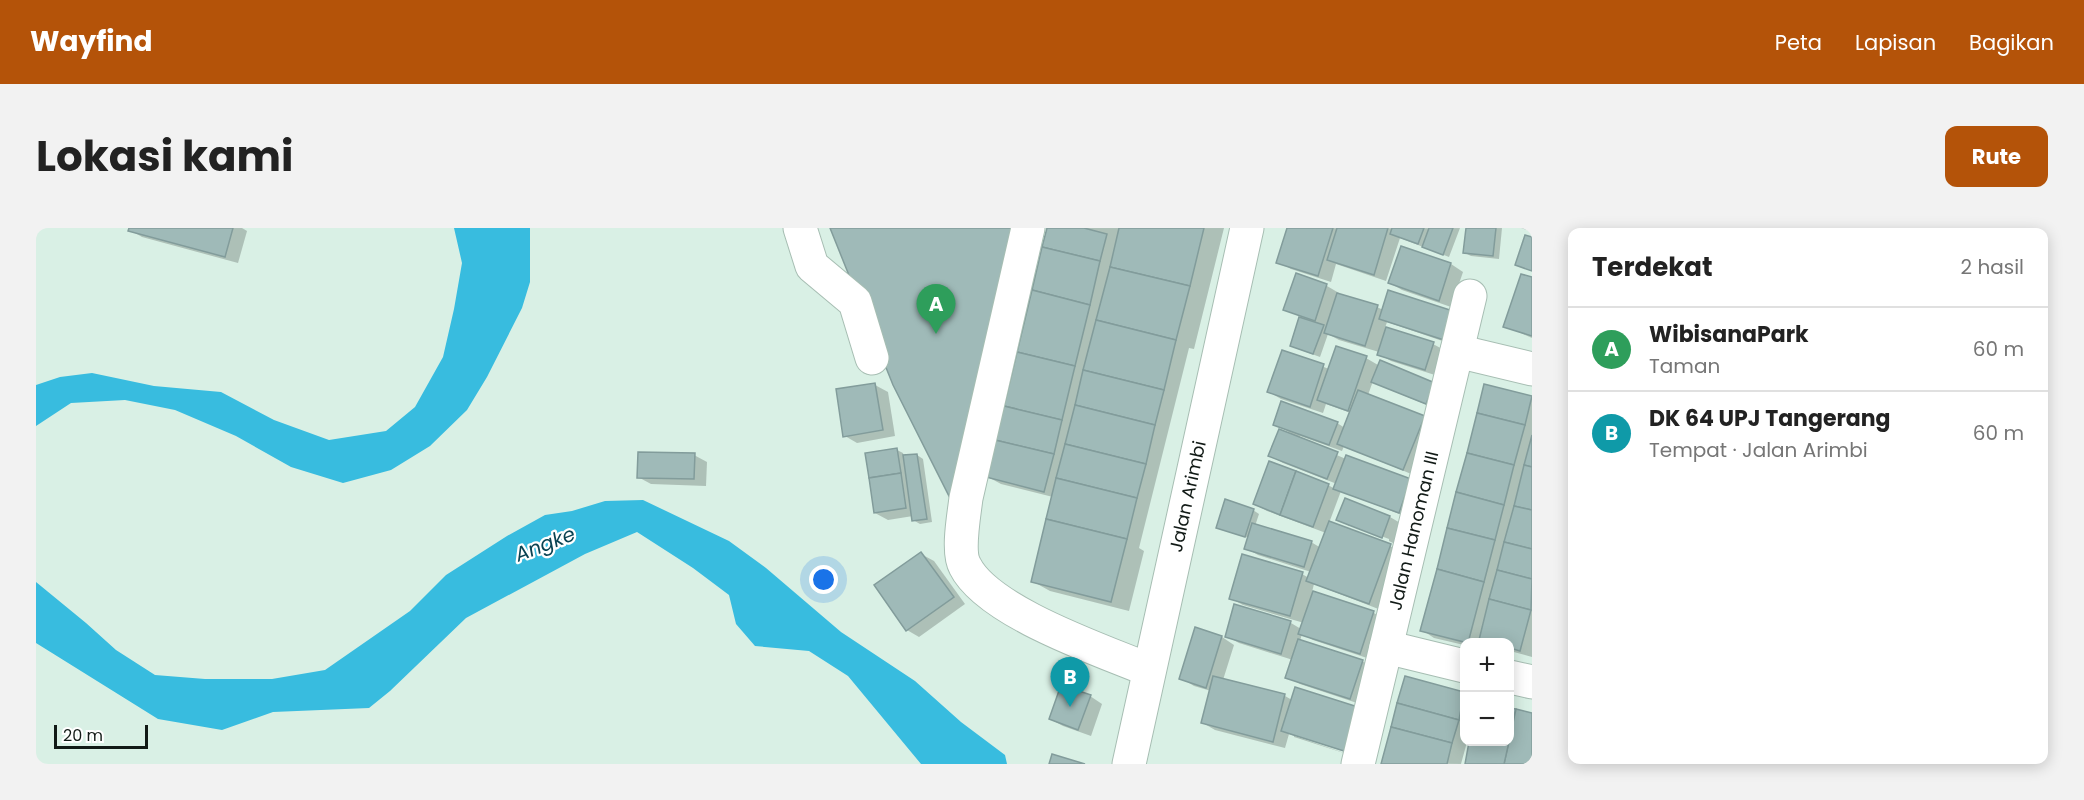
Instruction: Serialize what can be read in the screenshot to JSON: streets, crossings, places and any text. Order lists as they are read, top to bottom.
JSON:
{
  "streets": {
    "street": ["Jalan Arimbi", "Jalan Hanoman III"]
  },
  "water": ["Angke"],
  "scale_bar": "20 m",
  "page": {
    "header": "Wayfind",
    "nav": ["Peta", "Lapisan", "Bagikan"],
    "title": "Lokasi kami",
    "buttons": "Rute",
    "heading": ["Terdekat", "2 hasil"],
    "pins": ["A", "B"],
    "list": [
      {
        "mark": "A",
        "name": "WibisanaPark",
        "note": "Taman",
        "value": "60 m"
      },
      {
        "mark": "B",
        "name": "DK 64 UPJ Tangerang",
        "note": "Tempat · Jalan Arimbi",
        "value": "60 m"
      }
    ],
    "map_buttons": ["+", "−"],
    "scale": "20 m"
  }
}
